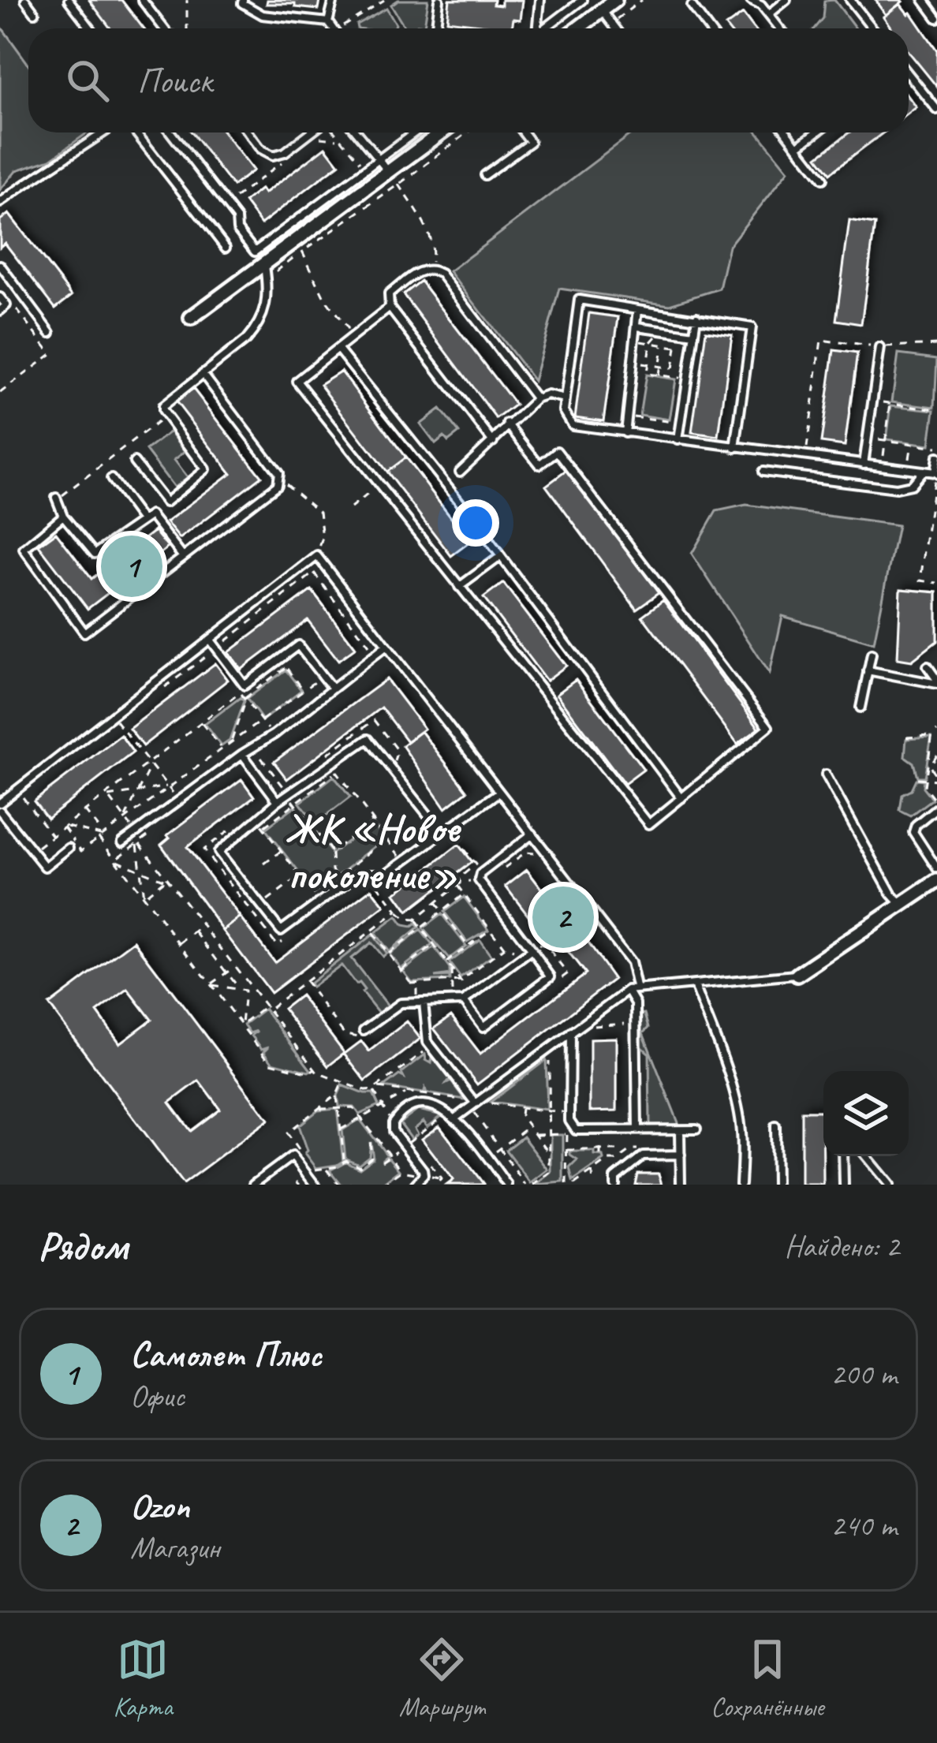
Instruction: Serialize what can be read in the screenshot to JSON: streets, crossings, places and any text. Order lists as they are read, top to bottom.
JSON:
{
  "districts": ["ЖК «Новое поколение»"],
  "page": {
    "search": "Поиск",
    "pins": ["1", "2"],
    "heading": ["Рядом", "Найдено: 2"],
    "list": [
      {
        "mark": "1",
        "name": "Самолет Плюс",
        "note": "Офис",
        "value": "200 m"
      },
      {
        "mark": "2",
        "name": "Ozon",
        "note": "Магазин",
        "value": "240 m"
      }
    ],
    "nav": ["Карта", "Маршрут", "Сохранённые"]
  }
}
